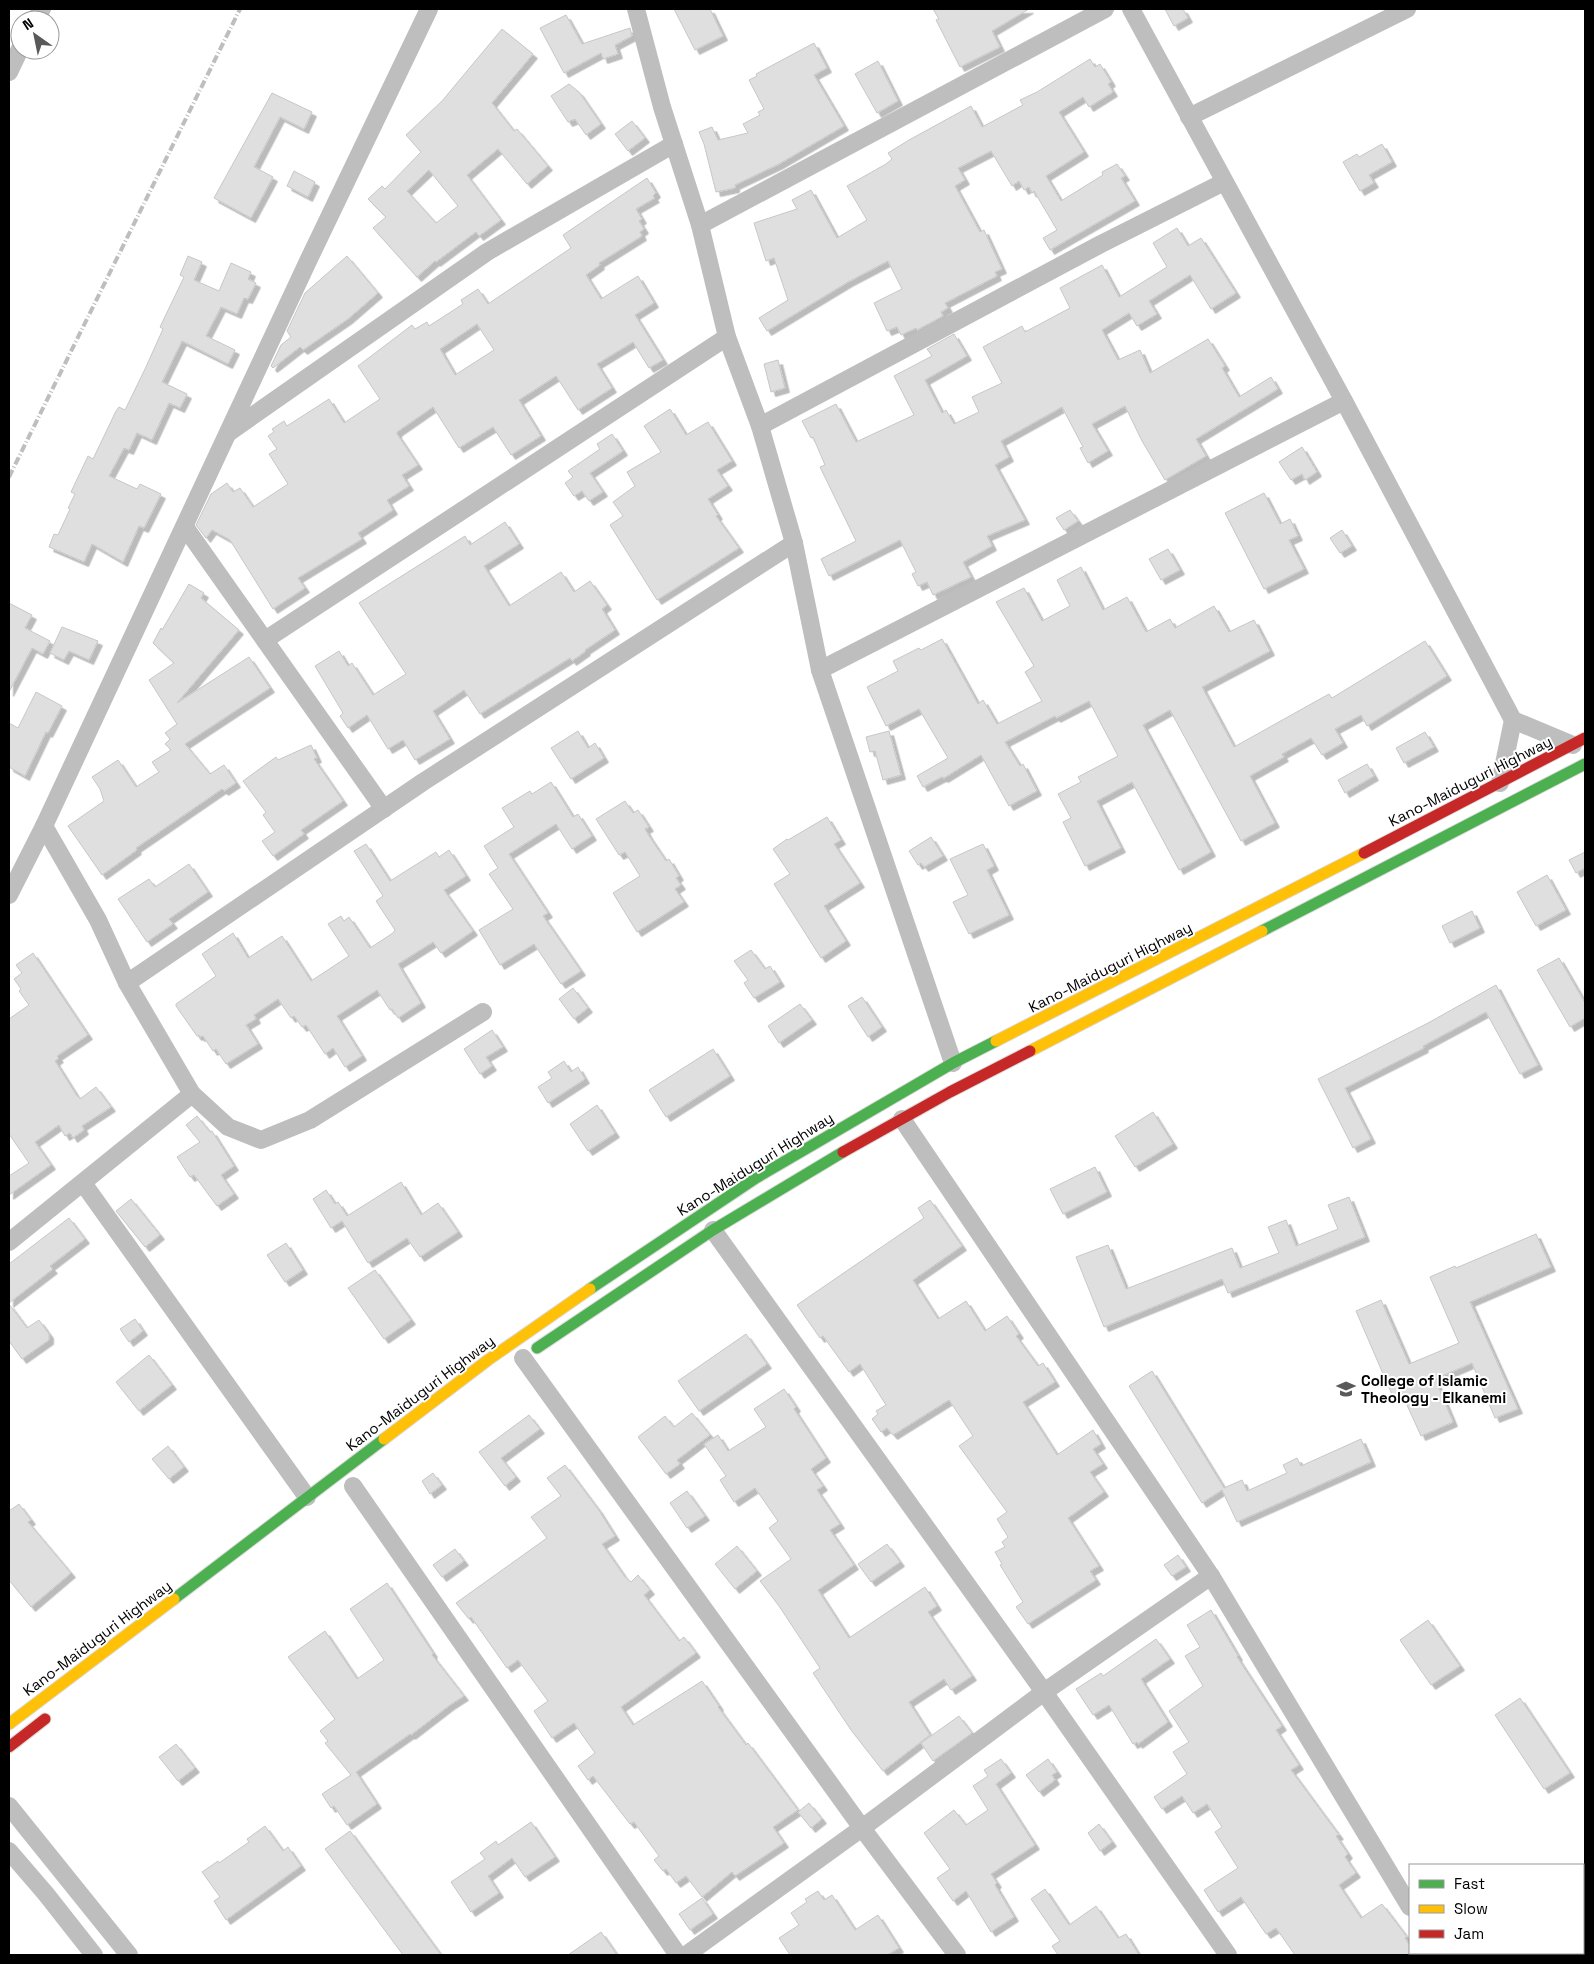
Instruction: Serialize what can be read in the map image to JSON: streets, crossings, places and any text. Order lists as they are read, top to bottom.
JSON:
{
  "streets": {
    "highway": ["Kano-Maiduguri Highway"]
  },
  "places": {
    "school or university": ["College of Islamic Theology - Elkanemi"]
  },
  "legend": ["Fast", "Slow", "Jam"],
  "north": "top left"
}
